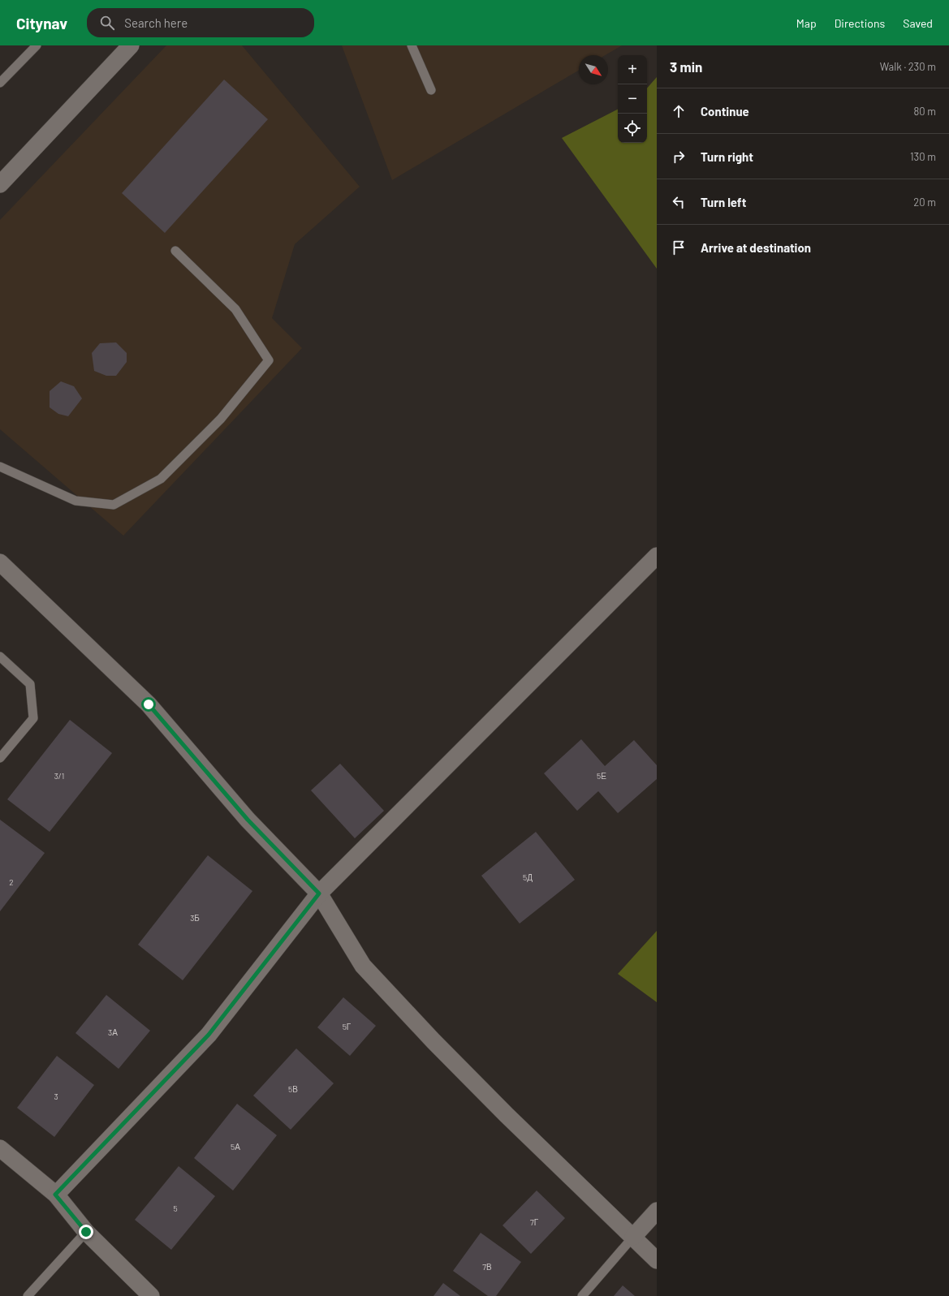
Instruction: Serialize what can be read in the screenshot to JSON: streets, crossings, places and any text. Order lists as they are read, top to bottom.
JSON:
{
  "house_numbers": [
    "3/1",
    "5Е",
    "5Д",
    "2",
    "3Б",
    "5Г",
    "3А",
    "5В",
    "3",
    "5А",
    "5",
    "7Г",
    "7В"
  ],
  "north": "bottom right",
  "page": {
    "header": "Citynav",
    "search": "Search here",
    "nav": ["Map", "Directions", "Saved"],
    "heading": ["3 min", "Walk · 230 m"],
    "map_buttons": ["+", "−"],
    "list": [
      ["Continue", "80 m"],
      ["Turn right", "130 m"],
      ["Turn left", "20 m"],
      "Arrive at destination"
    ]
  }
}
